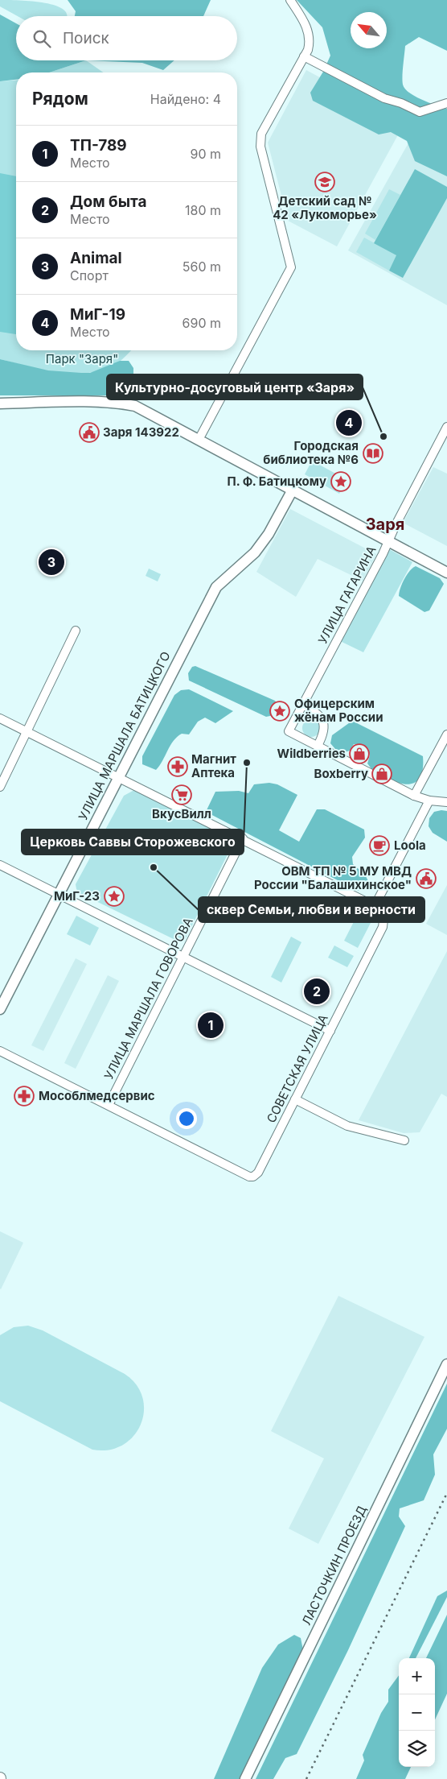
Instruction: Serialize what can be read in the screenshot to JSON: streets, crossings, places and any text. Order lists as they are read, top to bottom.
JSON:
{
  "streets": {
    "street": [
      "УЛИЦА ГАГАРИНА",
      "УЛИЦА МАРШАЛА БАТИЦКОГО",
      "УЛИЦА МАРШАЛА ГОВОРОВА",
      "СОВЕТСКАЯ УЛИЦА",
      "ЛАСТОЧКИН ПРОЕЗД"
    ]
  },
  "crossings": [
    ["УЛИЦА МАРШАЛА ГОВОРОВА", "СОВЕТСКАЯ УЛИЦА"]
  ],
  "districts": ["Заря"],
  "parks": ["Парк \"Заря\""],
  "places": {
    "school or university": ["Детский сад № 42 «Лукоморье»"],
    "public building": ["Заря 143922", "ОВМ ТП № 5 МУ МВД России \"Балашихинское\""],
    "other": ["Культурно-досуговый центр «Заря»", "Церковь Саввы Сторожевского", "сквер Семьи, любви и верности"],
    "library": ["Городская библиотека №6"],
    "place": ["П. Ф. Батицкому", "Офицерским жёнам России", "МиГ-23"],
    "shop": ["Wildberries", "Boxberry"],
    "pharmacy": ["Магнит Аптека", "Мособлмедсервис"],
    "supermarket": ["ВкусВилл"],
    "cafe": ["Loola"]
  },
  "north": "top left",
  "page": {
    "search": "Поиск",
    "heading": ["Рядом", "Найдено: 4"],
    "list": [
      {
        "mark": "1",
        "name": "ТП-789",
        "note": "Место",
        "value": "90 m"
      },
      {
        "mark": "2",
        "name": "Дом быта",
        "note": "Место",
        "value": "180 m"
      },
      {
        "mark": "3",
        "name": "Animal",
        "note": "Спорт",
        "value": "560 m"
      },
      {
        "mark": "4",
        "name": "МиГ-19",
        "note": "Место",
        "value": "690 m"
      }
    ],
    "pins": [
      "4",
      "3",
      "2",
      "1"
    ],
    "map_buttons": ["+", "−"]
  }
}
